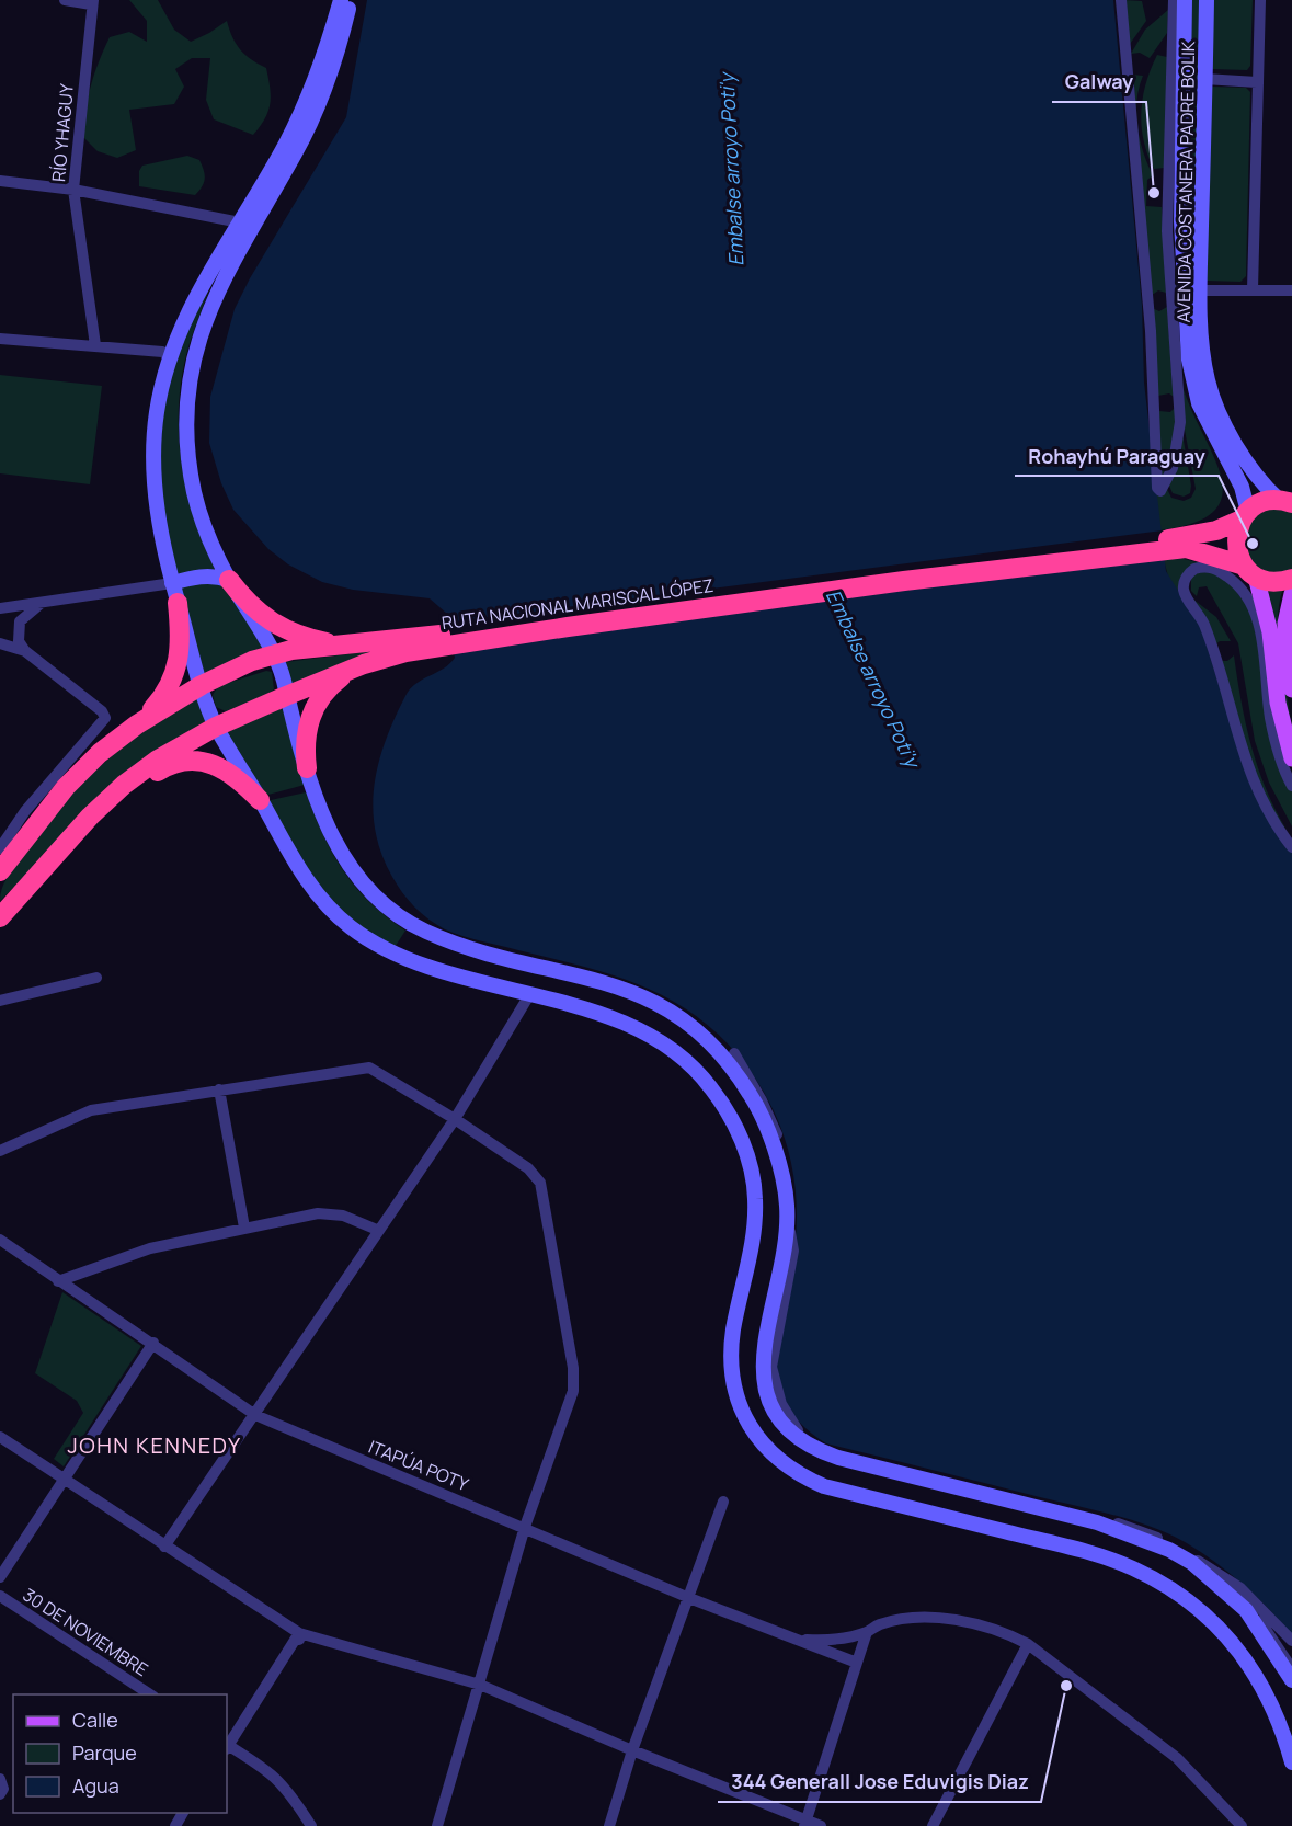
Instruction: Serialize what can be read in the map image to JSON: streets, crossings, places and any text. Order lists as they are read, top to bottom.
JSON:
{
  "streets": {
    "highway": ["RUTA NACIONAL MARISCAL LÓPEZ"],
    "main road": ["AVENIDA COSTANERA PADRE BOLIK"],
    "street": ["RÍO YHAGUY", "ITAPÚA POTY", "30 DE NOVIEMBRE"]
  },
  "crossings": [
    ["AVENIDA COSTANERA PADRE BOLIK", "RUTA NACIONAL MARISCAL LÓPEZ"]
  ],
  "districts": ["JOHN KENNEDY"],
  "water": ["Embalse arroyo Poti'y"],
  "places": ["Galway", "Rohayhú Paraguay", "344 Generall Jose Eduvigis Diaz"],
  "legend": ["Calle", "Parque", "Agua"]
}
